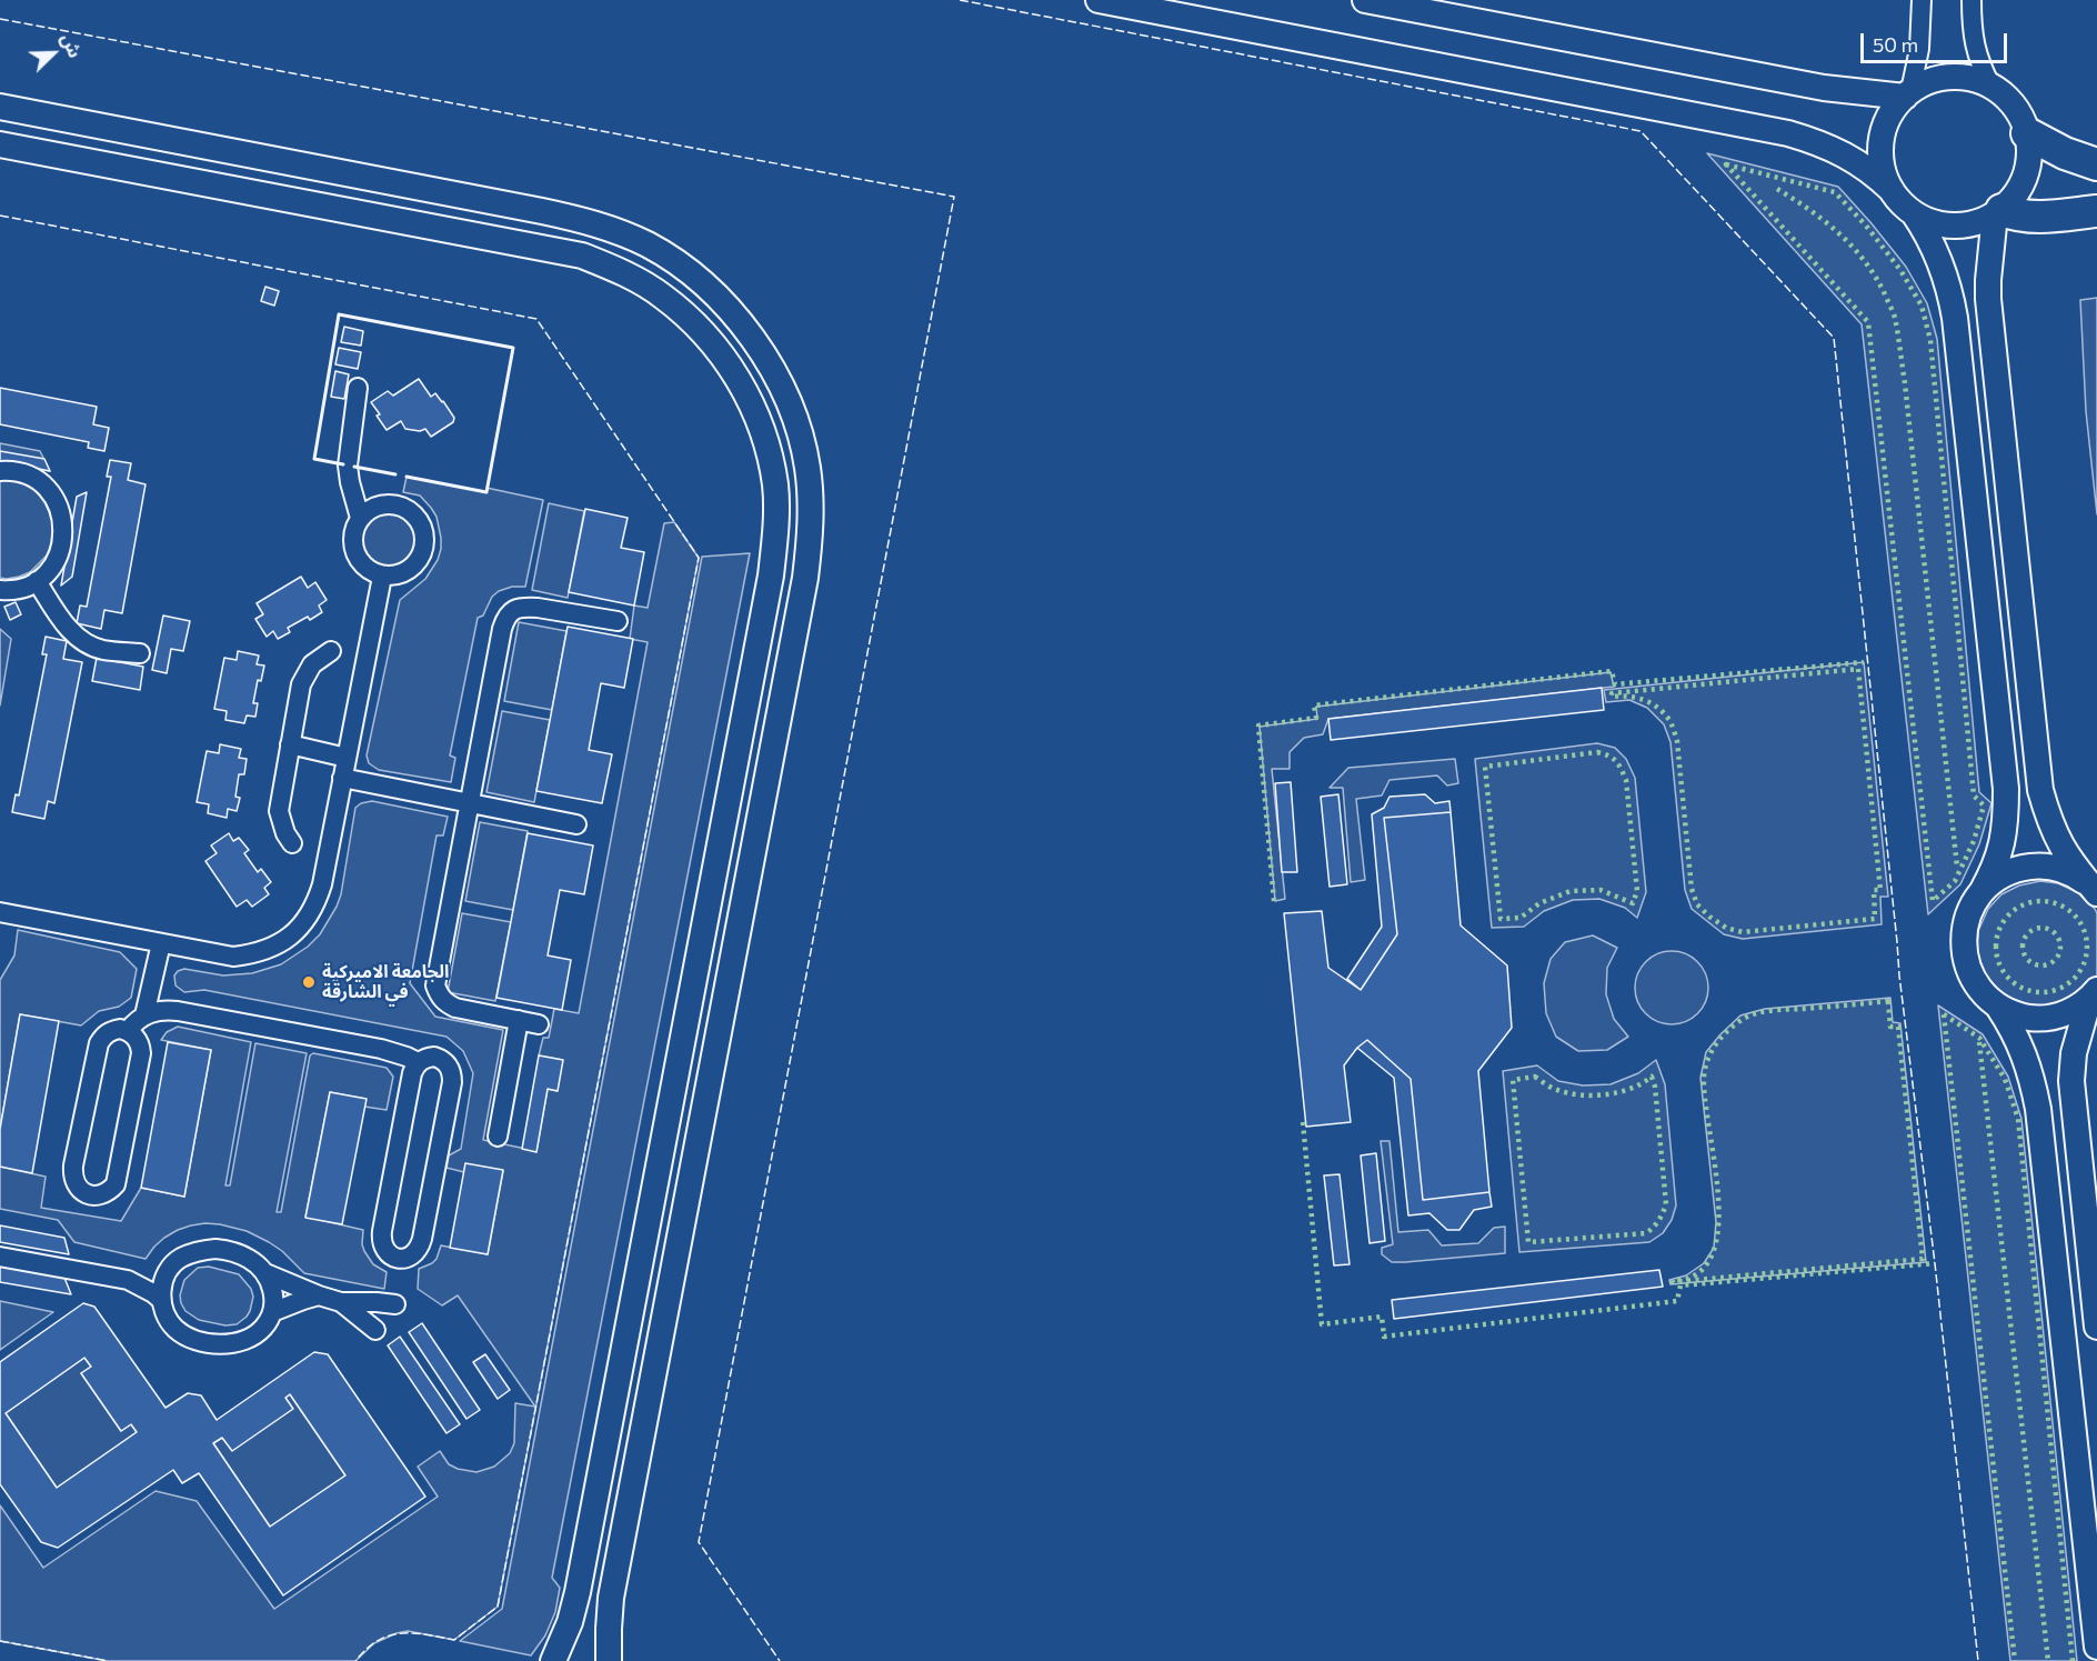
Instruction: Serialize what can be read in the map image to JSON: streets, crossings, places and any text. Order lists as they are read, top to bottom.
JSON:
{
  "places": ["الجامعة الاميركية في الشارقة"],
  "scale_bar": "50 m",
  "north": "top right"
}
